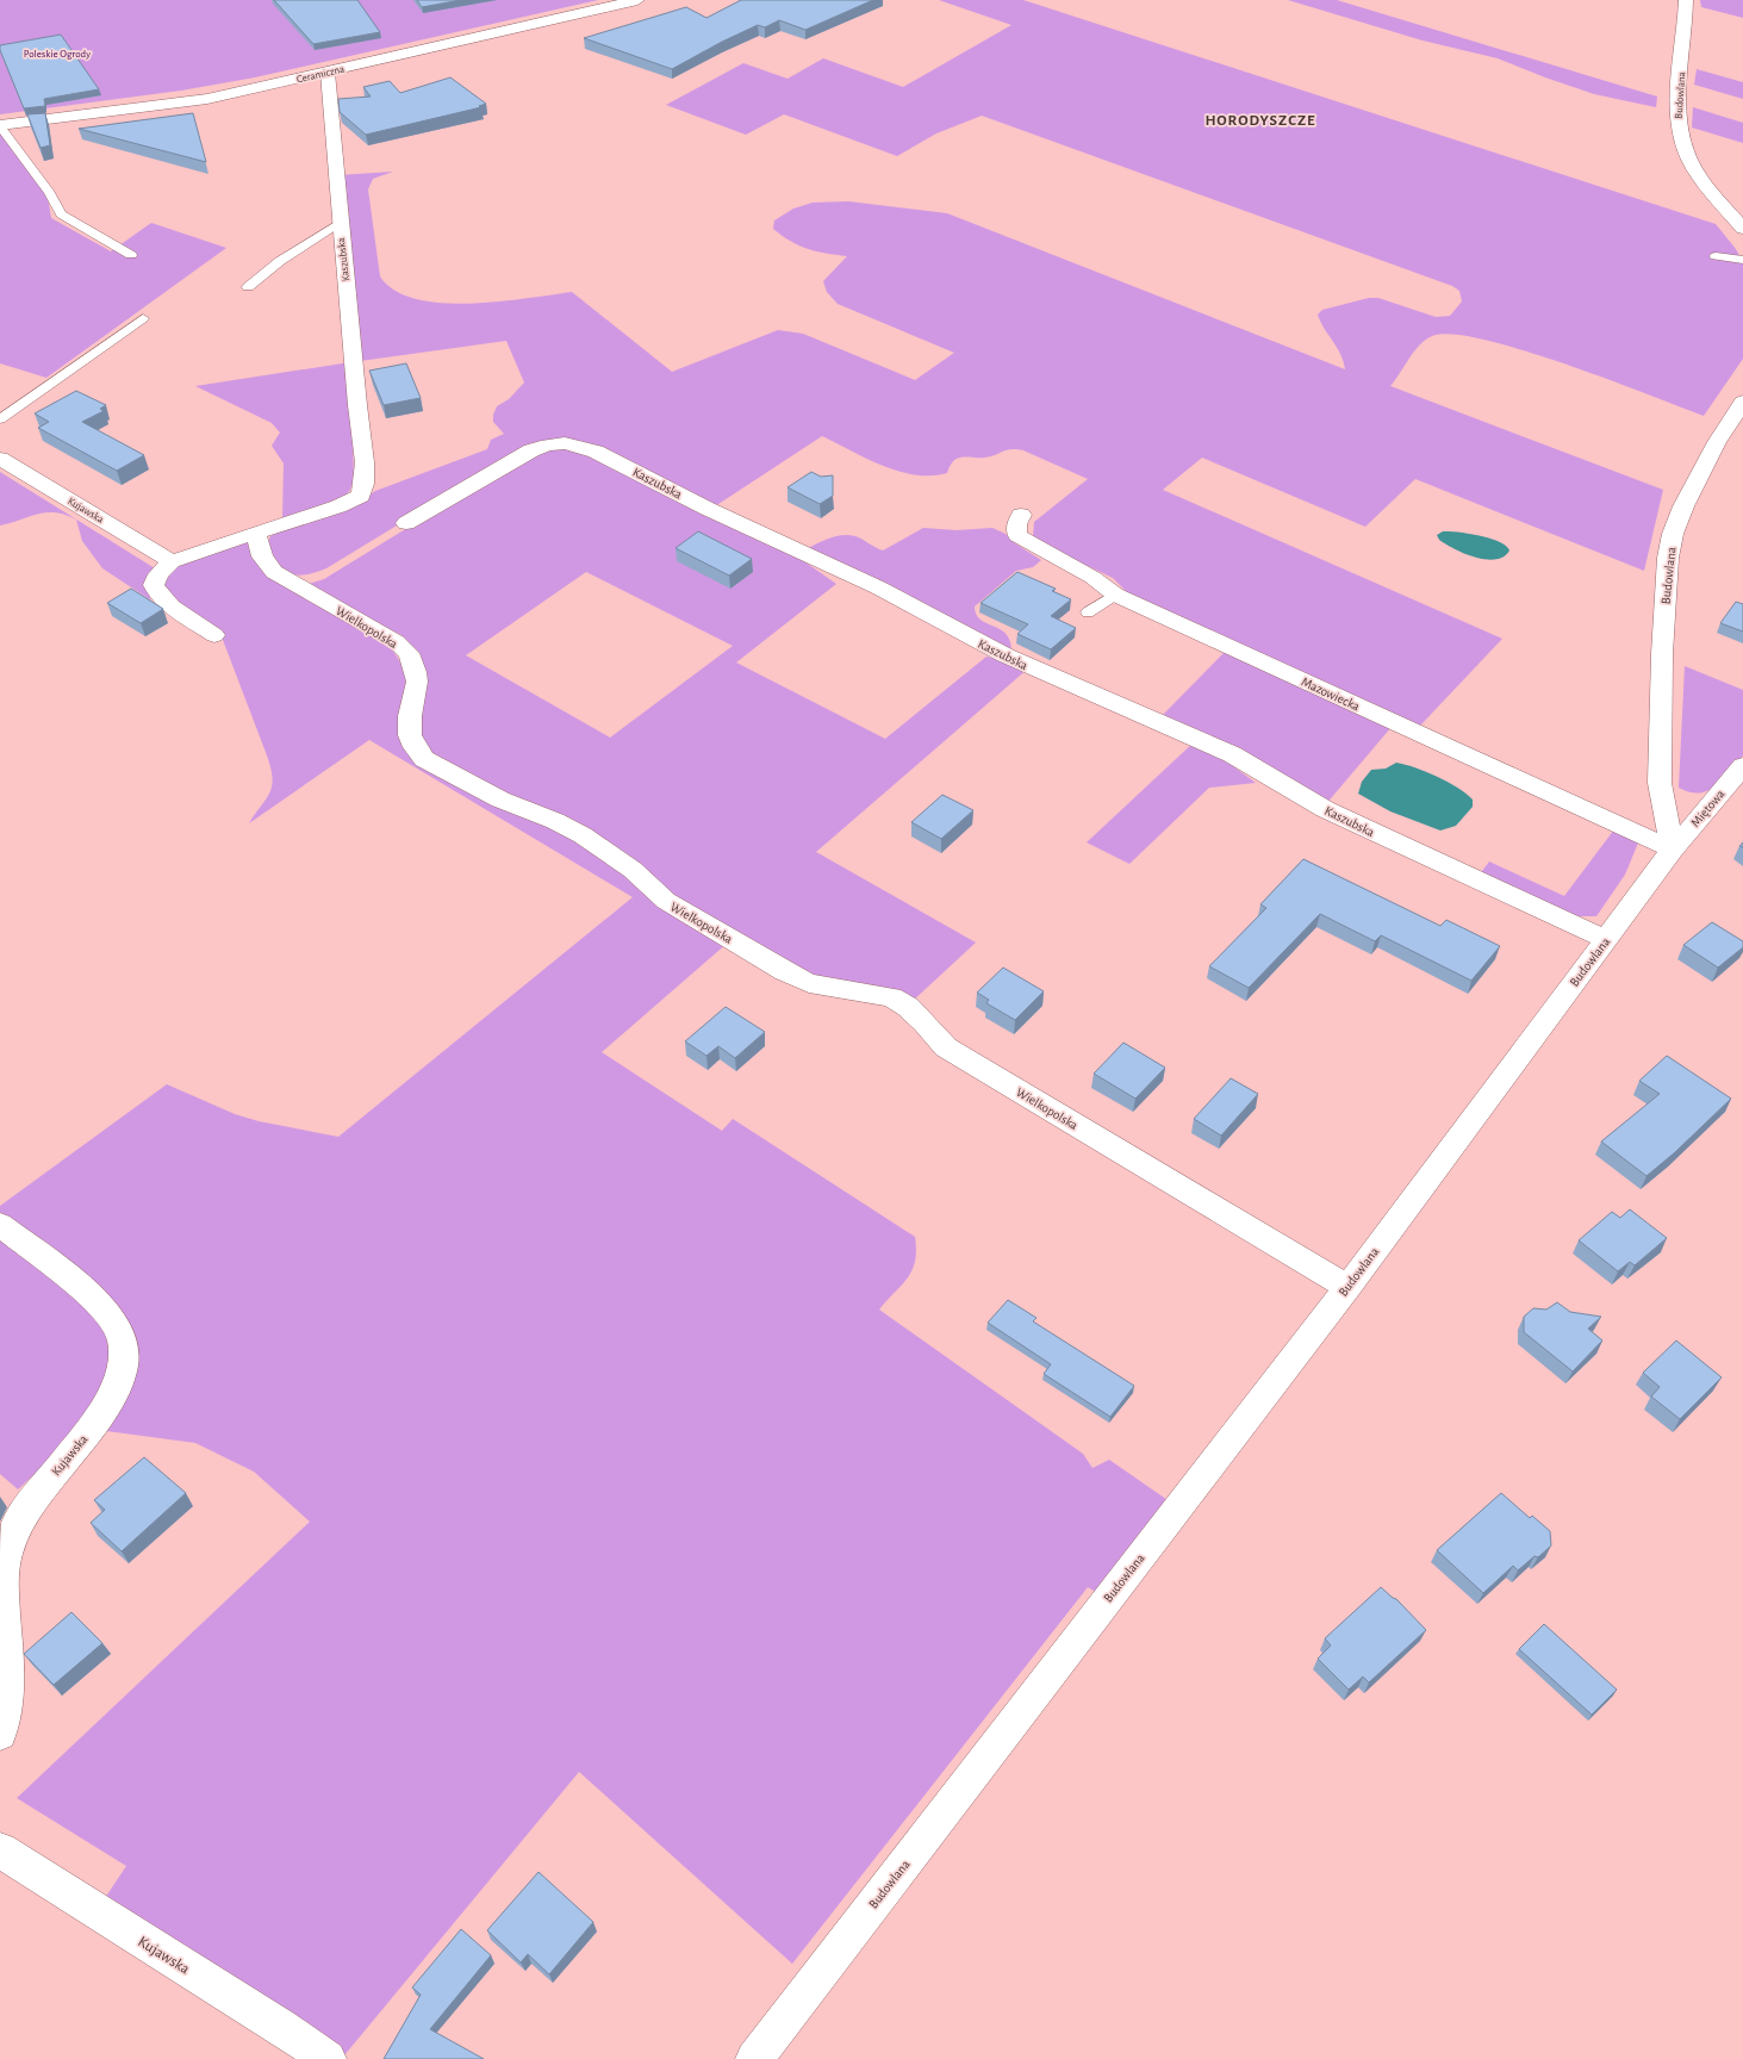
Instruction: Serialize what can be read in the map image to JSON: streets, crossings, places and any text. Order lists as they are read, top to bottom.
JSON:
{
  "streets": {
    "street": [
      "Ceramiczna",
      "Budowlana",
      "Kaszubska",
      "Kujawska",
      "Wielkopolska",
      "Mazowiecka",
      "Miętowa"
    ]
  },
  "crossings": [
    ["Ceramiczna", "Kaszubska"],
    ["Budowlana", "Kaszubska"],
    ["Budowlana", "Wielkopolska"],
    ["Budowlana", "Mazowiecka"],
    ["Budowlana", "Miętowa"],
    ["Kaszubska", "Wielkopolska"],
    ["Mazowiecka", "Miętowa"]
  ],
  "districts": ["HORODYSZCZE"],
  "parks": ["Poleskie Ogrody"]
}
